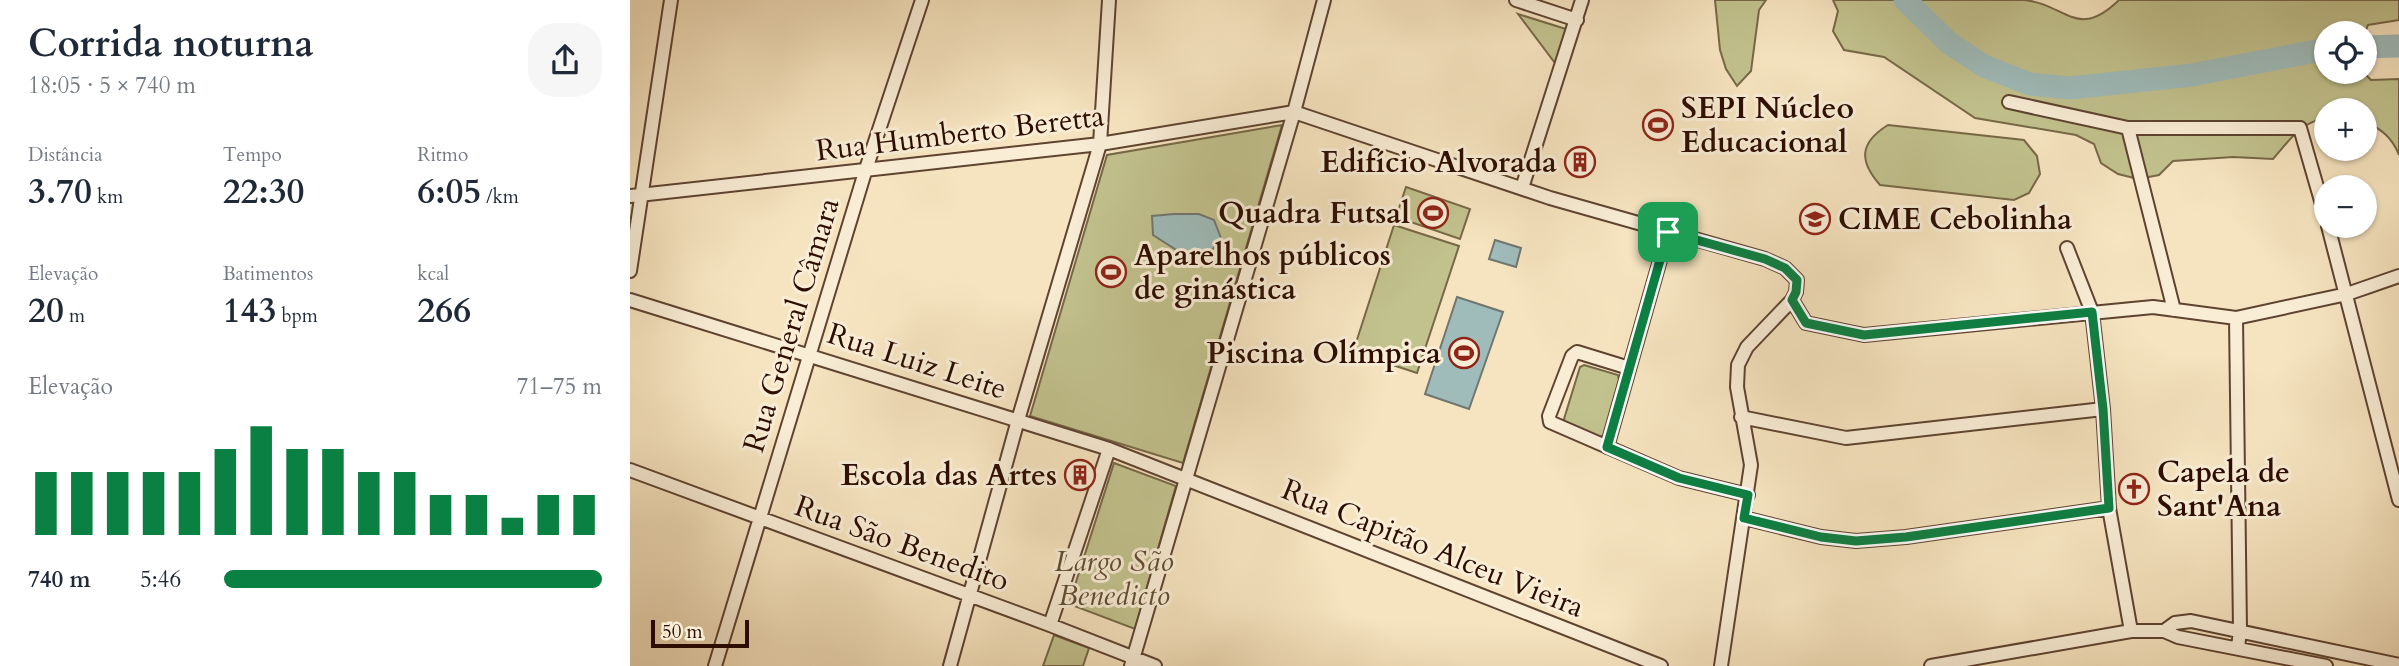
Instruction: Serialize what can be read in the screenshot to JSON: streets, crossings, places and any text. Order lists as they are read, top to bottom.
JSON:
{
  "streets": {
    "street": [
      "Rua Humberto Beretta",
      "Rua General Câmara",
      "Rua Luiz Leite",
      "Rua São Benedito",
      "Rua Capitão Alceu Vieira"
    ]
  },
  "crossings": [
    ["Rua Humberto Beretta", "Rua General Câmara"],
    ["Rua General Câmara", "Rua Luiz Leite"],
    ["Rua General Câmara", "Rua São Benedito"],
    ["Rua Luiz Leite", "Rua Capitão Alceu Vieira"]
  ],
  "parks": ["Largo São Benedicto"],
  "places": {
    "sports": [
      "SEPI Núcleo Educacional",
      "Quadra Futsal",
      "Aparelhos públicos de ginástica",
      "Piscina Olímpica"
    ],
    "building": ["Edifício Alvorada", "Escola das Artes"],
    "school or university": ["CIME Cebolinha"],
    "church": ["Capela de Sant'Ana"]
  },
  "scale_bar": "50 m",
  "page": {
    "heading": ["Corrida noturna", "18:05 · 5 × 740 m"],
    "map_buttons": ["+", "−"],
    "stats": [
      ["Distância", "3.70 km"],
      ["Tempo", "22:30"],
      ["Ritmo", "6:05 /km"],
      ["Elevação", "20 m"],
      ["Batimentos", "143 bpm"],
      ["kcal", "266"]
    ],
    "chart": ["Elevação", "71–75 m"],
    "list": [
      {
        "name": "740 m",
        "note": "5:46"
      }
    ],
    "scale": "50 m"
  }
}
